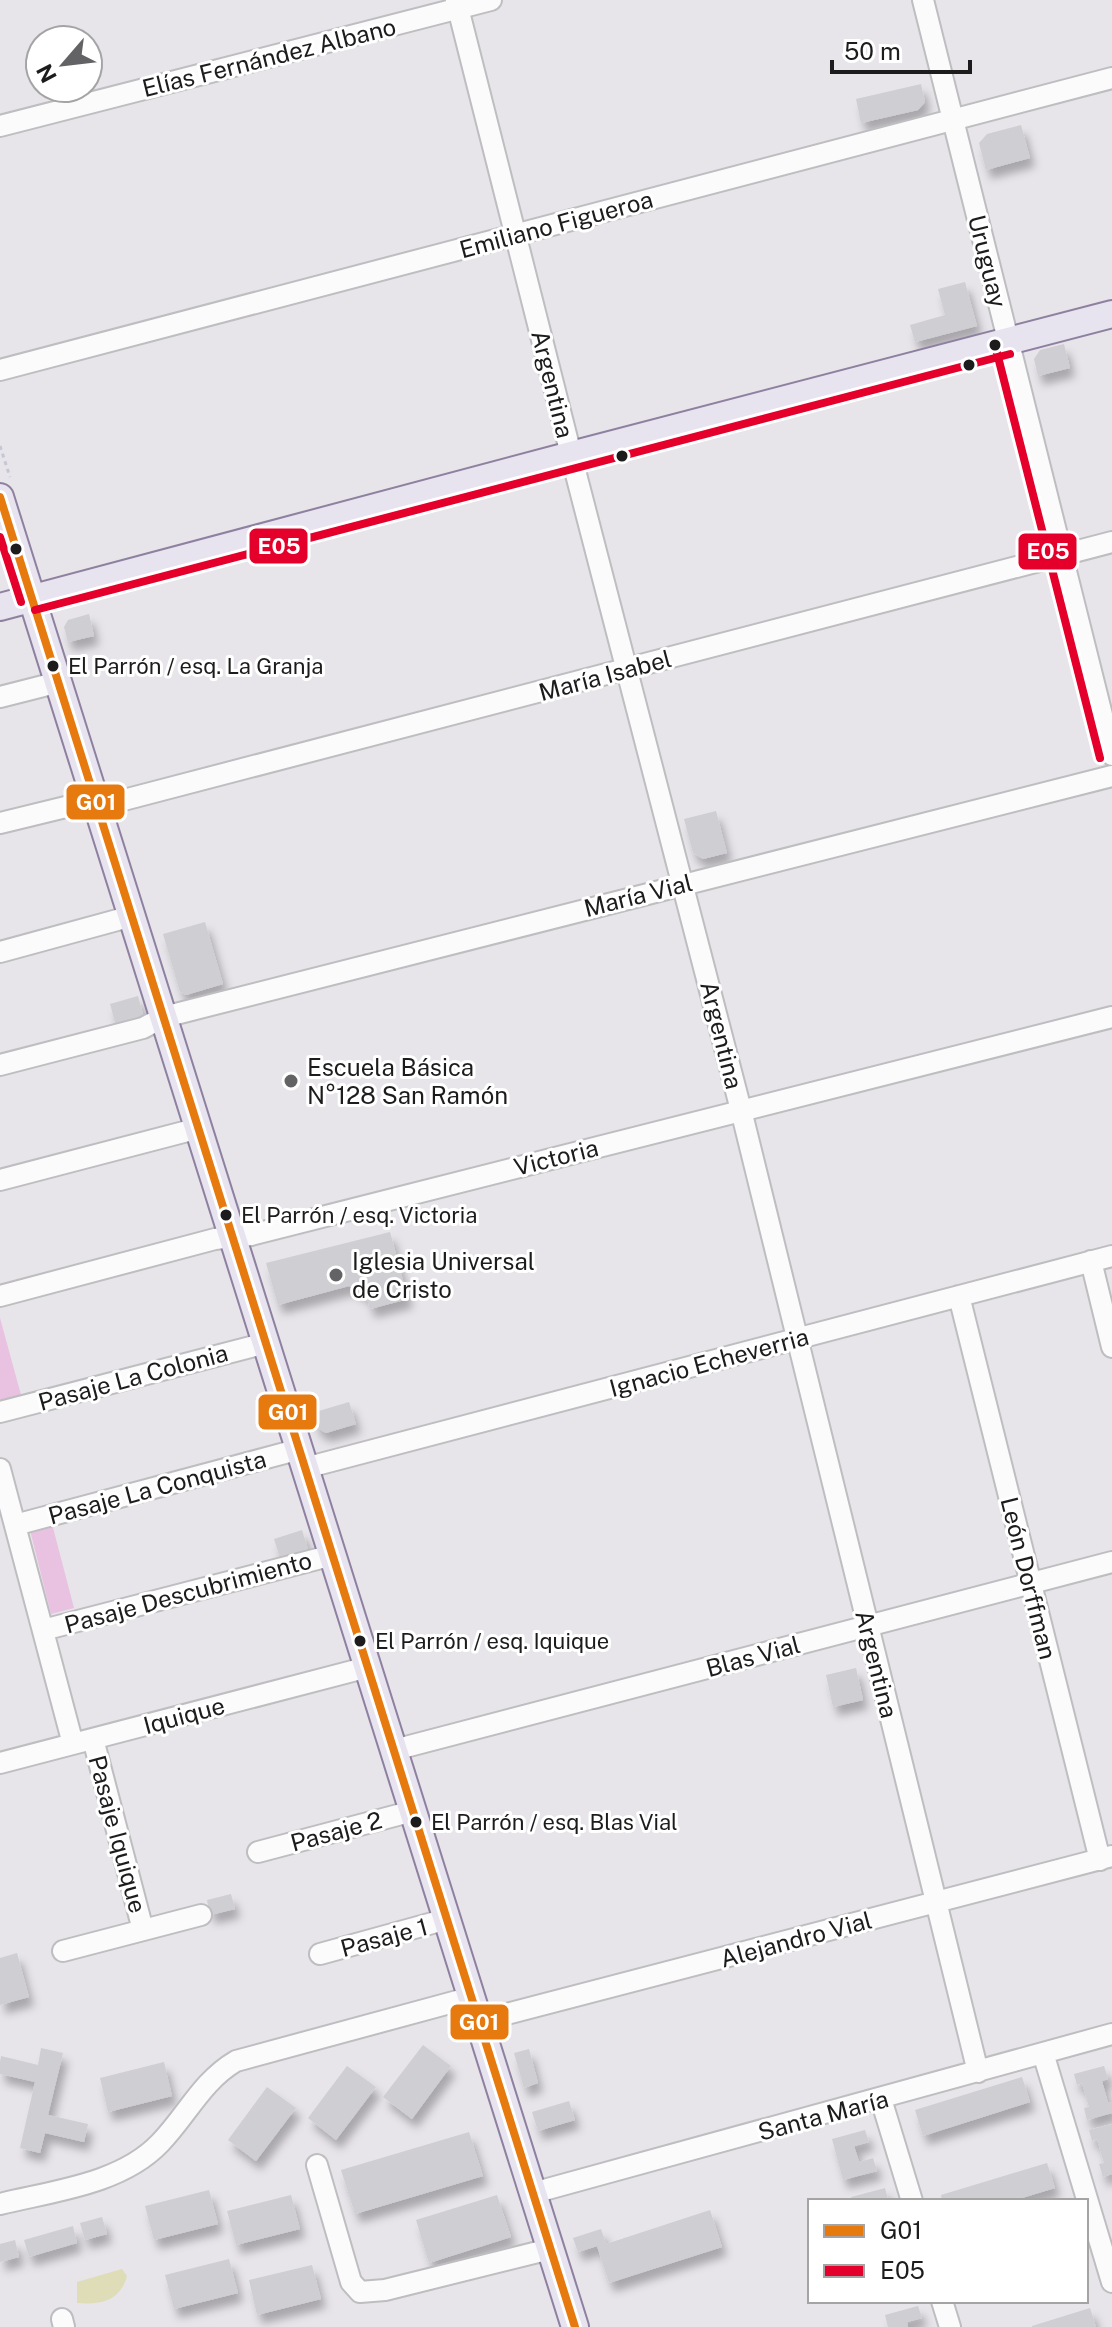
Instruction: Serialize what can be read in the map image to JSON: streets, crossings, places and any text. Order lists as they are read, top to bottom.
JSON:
{
  "streets": {
    "street": [
      "Elías Fernández Albano",
      "Emiliano Figueroa",
      "Uruguay",
      "Argentina",
      "María Isabel",
      "María Vial",
      "Victoria",
      "Ignacio Echeverria",
      "Pasaje La Colonia",
      "Pasaje La Conquista",
      "León Dorffman",
      "Pasaje Descubrimiento",
      "Blas Vial",
      "Iquique",
      "Pasaje 2",
      "Pasaje Iquique",
      "Pasaje 1",
      "Alejandro Vial",
      "Santa María"
    ]
  },
  "crossings": [
    ["Elías Fernández Albano", "Argentina"],
    ["Emiliano Figueroa", "Uruguay"],
    ["Emiliano Figueroa", "Argentina"],
    ["Uruguay", "María Isabel"],
    ["Argentina", "María Isabel"],
    ["Argentina", "María Vial"],
    ["Argentina", "Victoria"],
    ["Argentina", "Ignacio Echeverria"],
    ["Argentina", "Blas Vial"],
    ["Argentina", "Alejandro Vial"],
    ["Argentina", "Santa María"],
    ["Ignacio Echeverria", "Pasaje La Conquista"],
    ["Ignacio Echeverria", "León Dorffman"],
    ["León Dorffman", "Blas Vial"],
    ["León Dorffman", "Alejandro Vial"],
    ["Iquique", "Pasaje Iquique"]
  ],
  "places": [
    "El Parrón / esq. La Granja",
    "Escuela Básica N°128 San Ramón",
    "El Parrón / esq. Victoria",
    "Iglesia Universal de Cristo",
    "El Parrón / esq. Iquique",
    "El Parrón / esq. Blas Vial"
  ],
  "lines": ["transit line E05", "transit line G01"],
  "legend": ["G01", "E05"],
  "scale_bar": "50 m",
  "north": "bottom left"
}
